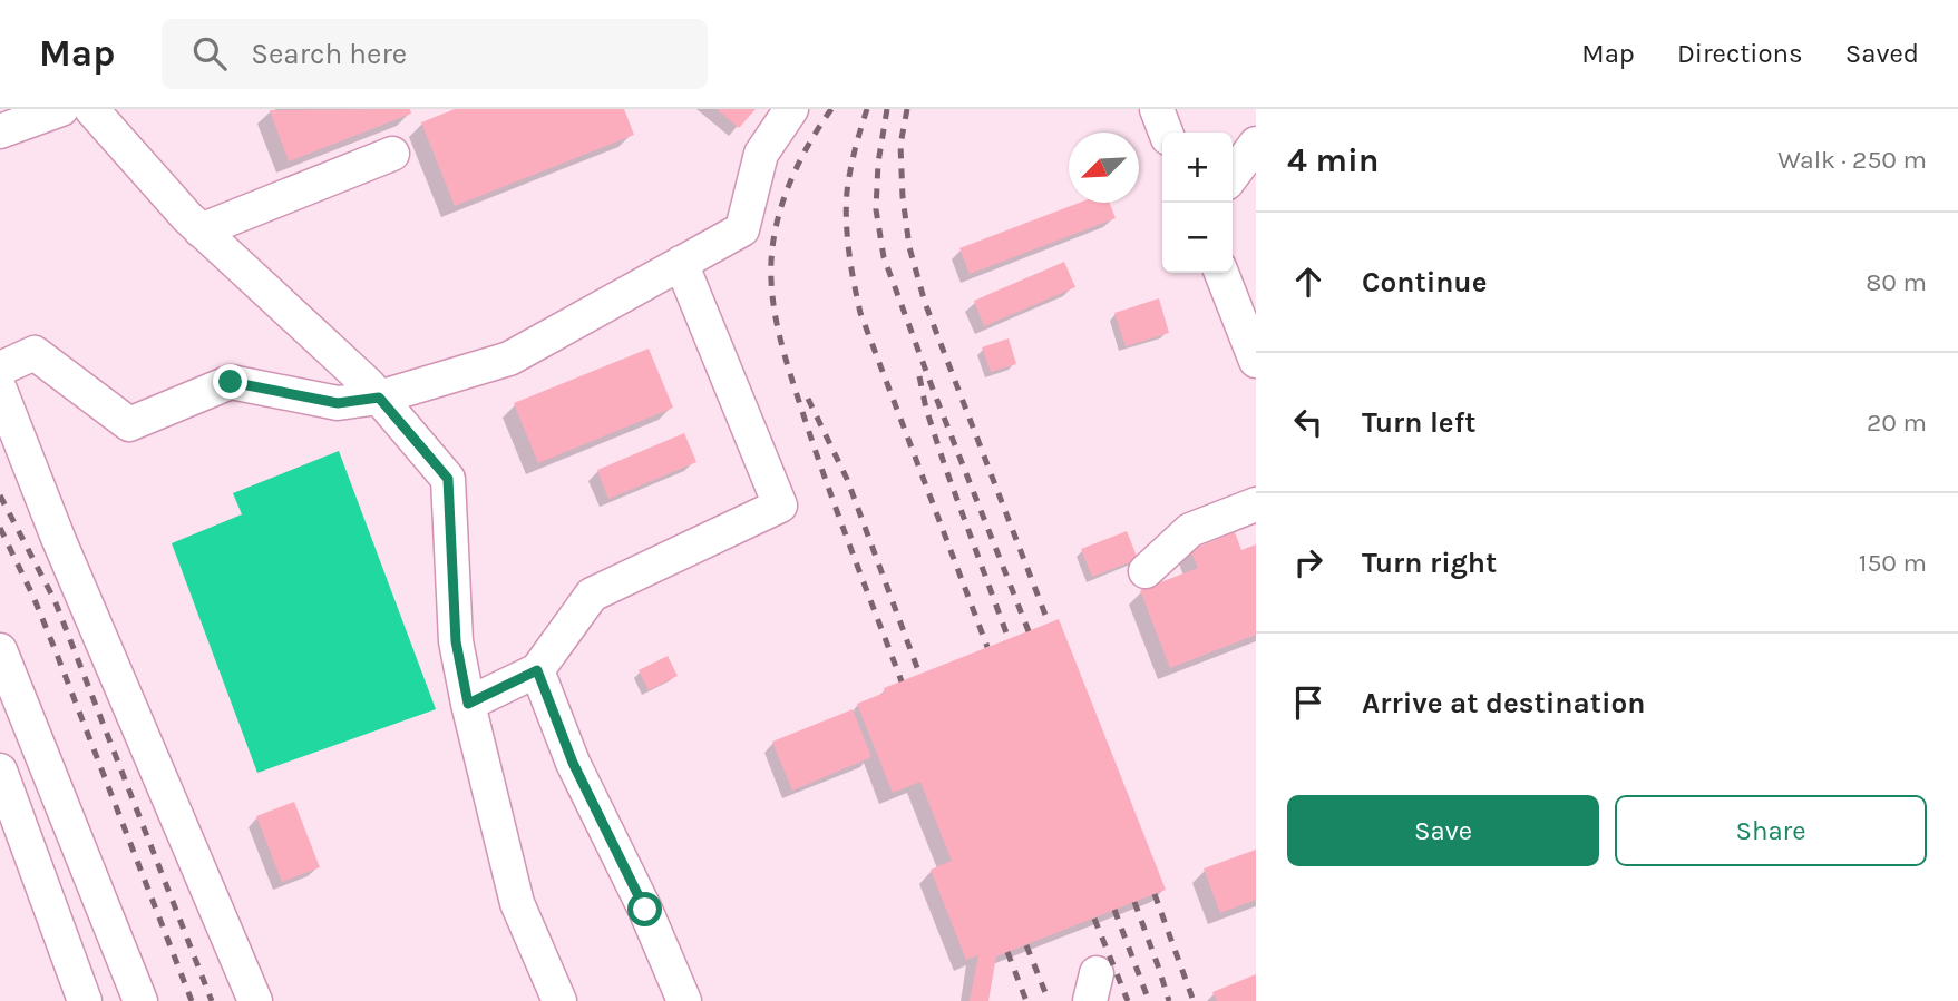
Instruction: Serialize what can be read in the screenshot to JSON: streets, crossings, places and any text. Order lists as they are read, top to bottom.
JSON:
{
  "north": "bottom left",
  "page": {
    "header": "Map",
    "search": "Search here",
    "nav": ["Map", "Directions", "Saved"],
    "heading": ["4 min", "Walk · 250 m"],
    "map_buttons": ["+", "−"],
    "list": [
      ["Continue", "80 m"],
      ["Turn left", "20 m"],
      ["Turn right", "150 m"],
      "Arrive at destination"
    ],
    "buttons": ["Save", "Share"]
  }
}
